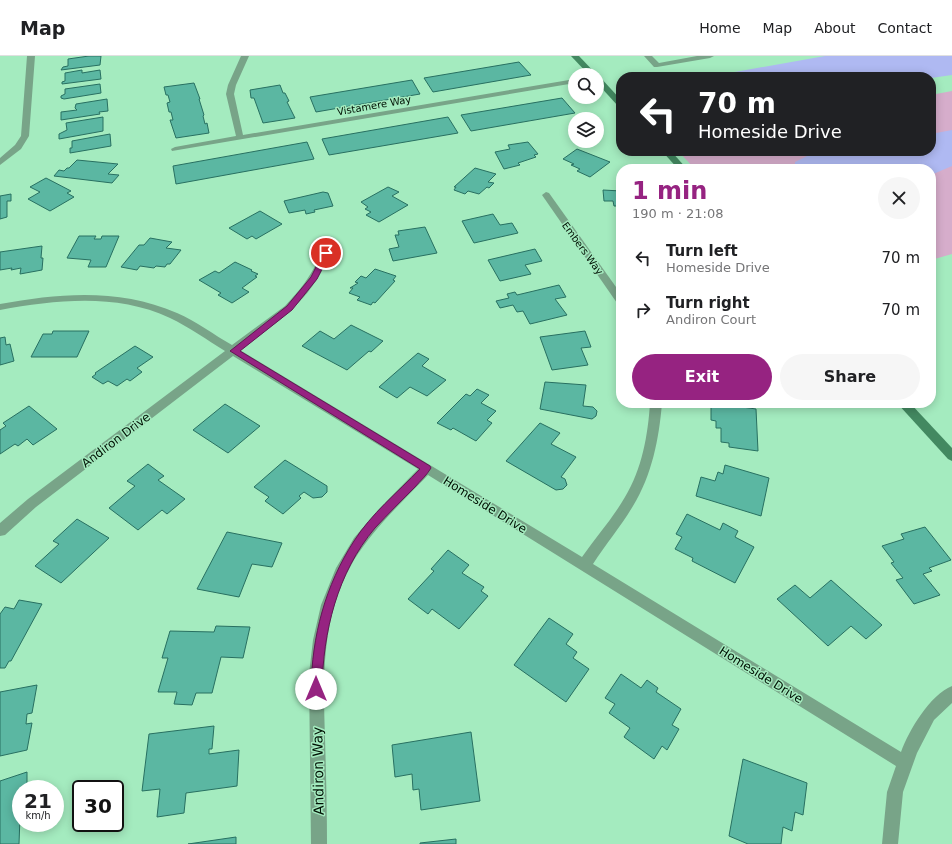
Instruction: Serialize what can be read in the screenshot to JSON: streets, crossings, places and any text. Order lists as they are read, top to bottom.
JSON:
{
  "streets": {
    "street": [
      "Vistamere Way",
      "Embers Way",
      "Andiron Drive",
      "Homeside Drive",
      "Andiron Way"
    ]
  },
  "crossings": [
    ["Andiron Drive", "Homeside Drive"],
    ["Homeside Drive", "Andiron Way"]
  ],
  "page": {
    "header": "Map",
    "nav": [
      "Home",
      "Map",
      "About",
      "Contact"
    ],
    "turn": ["70 m", "Homeside Drive"],
    "heading": ["1 min", "190 m · 21:08"],
    "list": [
      {
        "name": "Turn left",
        "note": "Homeside Drive",
        "value": "70 m"
      },
      {
        "name": "Turn right",
        "note": "Andiron Court",
        "value": "70 m"
      }
    ],
    "buttons": ["Exit", "Share"],
    "speed": "21 km/h",
    "limit": "30"
  }
}
